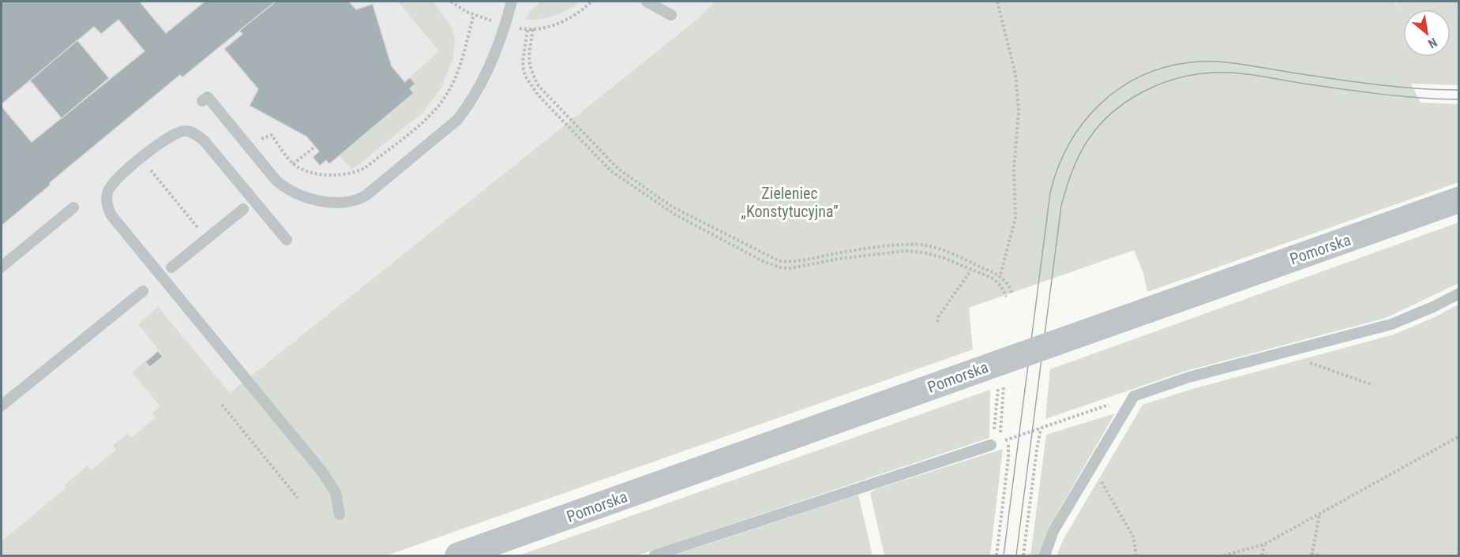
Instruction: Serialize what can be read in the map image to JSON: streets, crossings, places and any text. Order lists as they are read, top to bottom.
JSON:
{
  "streets": {
    "street": ["Pomorska"]
  },
  "parks": ["Zieleniec „Konstytucyjna”"],
  "north": "bottom right"
}
